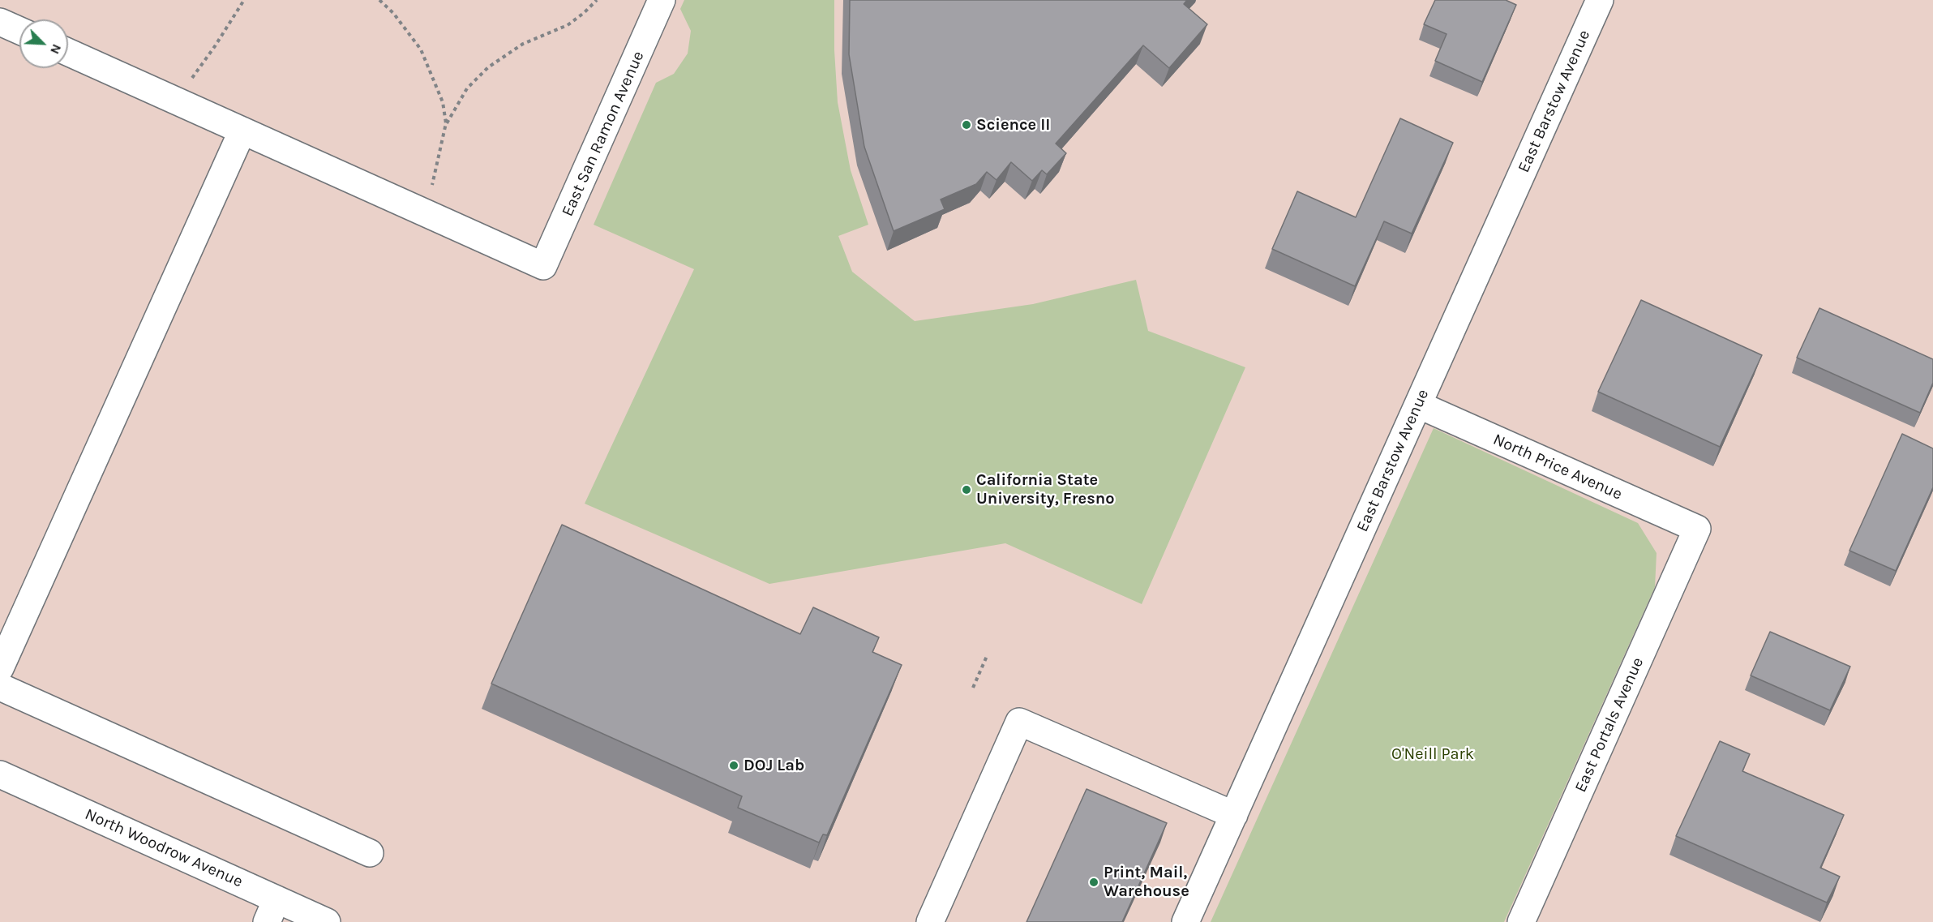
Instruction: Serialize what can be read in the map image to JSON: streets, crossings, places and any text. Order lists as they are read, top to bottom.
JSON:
{
  "streets": {
    "street": [
      "East Barstow Avenue",
      "East San Ramon Avenue",
      "North Price Avenue",
      "East Portals Avenue",
      "North Woodrow Avenue"
    ]
  },
  "crossings": [
    ["East Barstow Avenue", "North Price Avenue"],
    ["North Price Avenue", "East Portals Avenue"]
  ],
  "parks": ["O'Neill Park"],
  "places": [
    "Science II",
    "California State University, Fresno",
    "DOJ Lab",
    "Print, Mail, Warehouse"
  ],
  "north": "bottom right"
}
